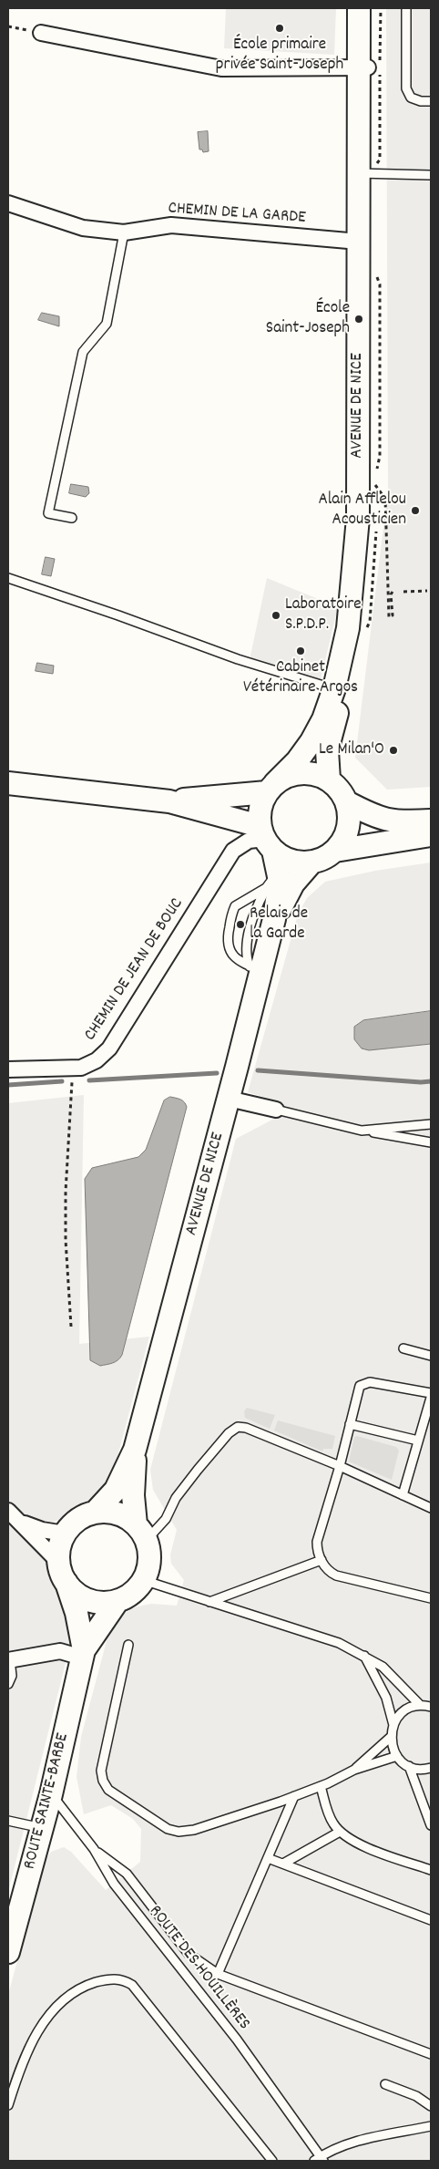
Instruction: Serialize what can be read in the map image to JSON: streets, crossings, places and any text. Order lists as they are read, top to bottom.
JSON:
{
  "streets": {
    "main road": ["AVENUE DE NICE", "ROUTE SAINTE-BARBE"],
    "street": ["CHEMIN DE LA GARDE", "CHEMIN DE JEAN DE BOUC"],
    "lane": ["ROUTE DES HOUILLÈRES"]
  },
  "crossings": [
    ["CHEMIN DE LA GARDE", "AVENUE DE NICE"],
    ["AVENUE DE NICE", "CHEMIN DE JEAN DE BOUC"],
    ["AVENUE DE NICE", "ROUTE SAINTE-BARBE"],
    ["ROUTE SAINTE-BARBE", "ROUTE DES HOUILLÈRES"]
  ],
  "places": [
    "École primaire privée Saint-Joseph",
    "École Saint-Joseph",
    "Alain Afflelou Acousticien",
    "Laboratoire S.P.D.P.",
    "Cabinet Vétérinaire Argos",
    "Le Milan'O",
    "Relais de la Garde"
  ]
}
